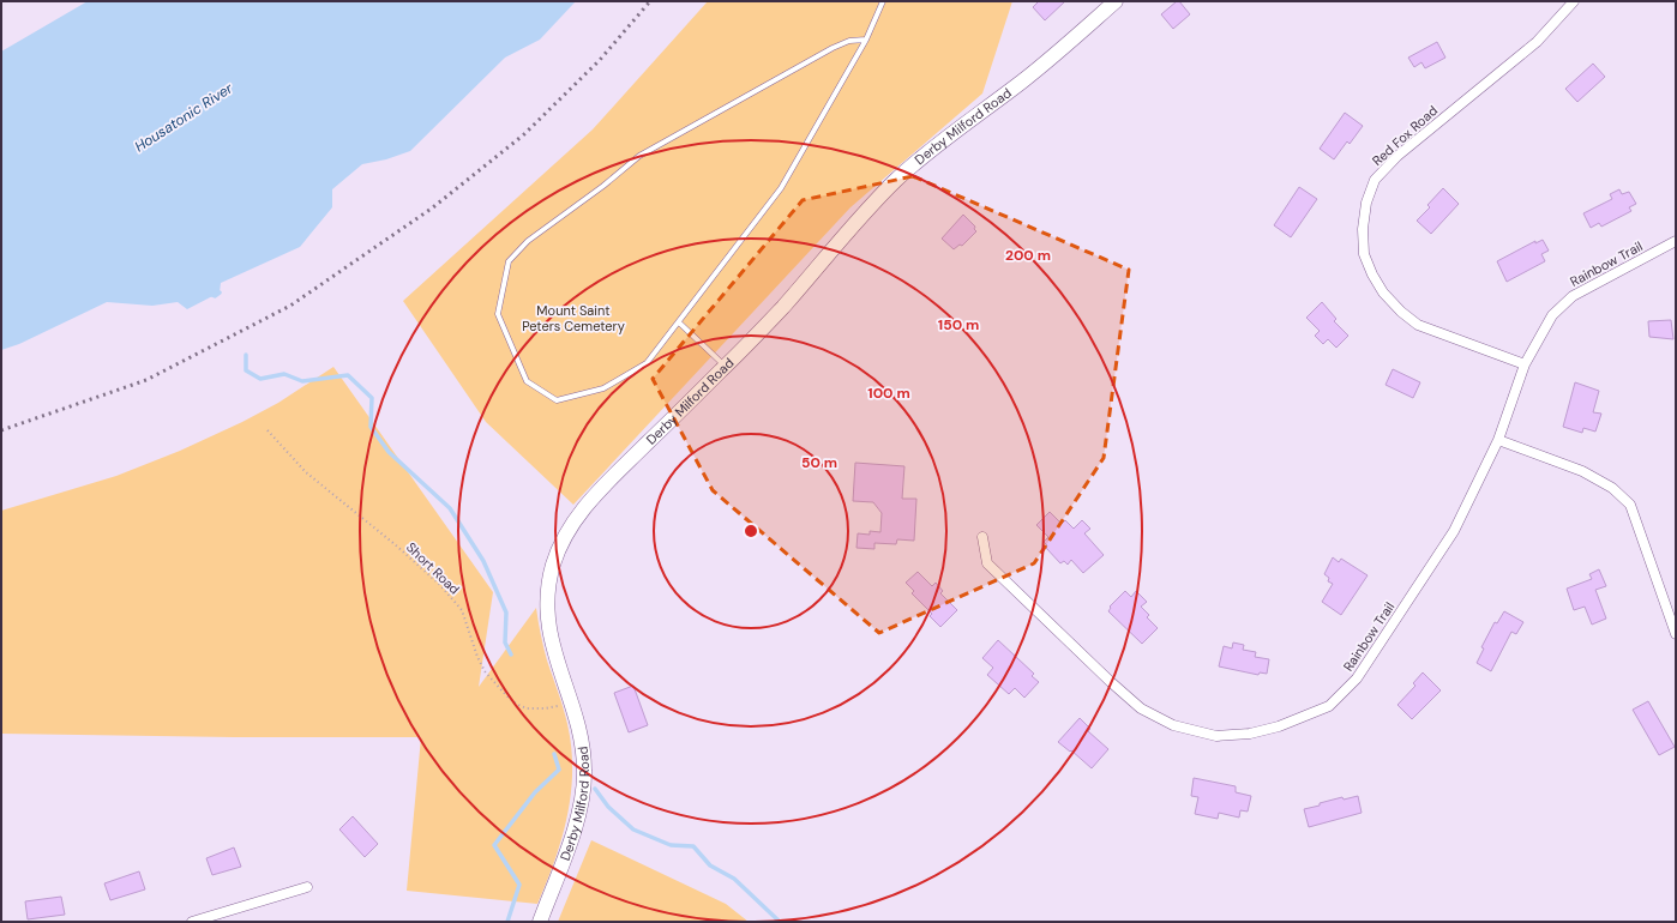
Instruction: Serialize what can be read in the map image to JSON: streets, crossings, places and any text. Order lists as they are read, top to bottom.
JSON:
{
  "streets": {
    "main road": ["Derby Milford Road"],
    "street": ["Red Fox Road", "Rainbow Trail"],
    "path": ["Short Road"]
  },
  "crossings": [
    ["Derby Milford Road", "Short Road"],
    ["Red Fox Road", "Rainbow Trail"]
  ],
  "water": ["Housatonic River"],
  "parks": ["Mount Saint Peters Cemetery"],
  "rings": [
    "200 m",
    "150 m",
    "100 m",
    "50 m"
  ]
}
